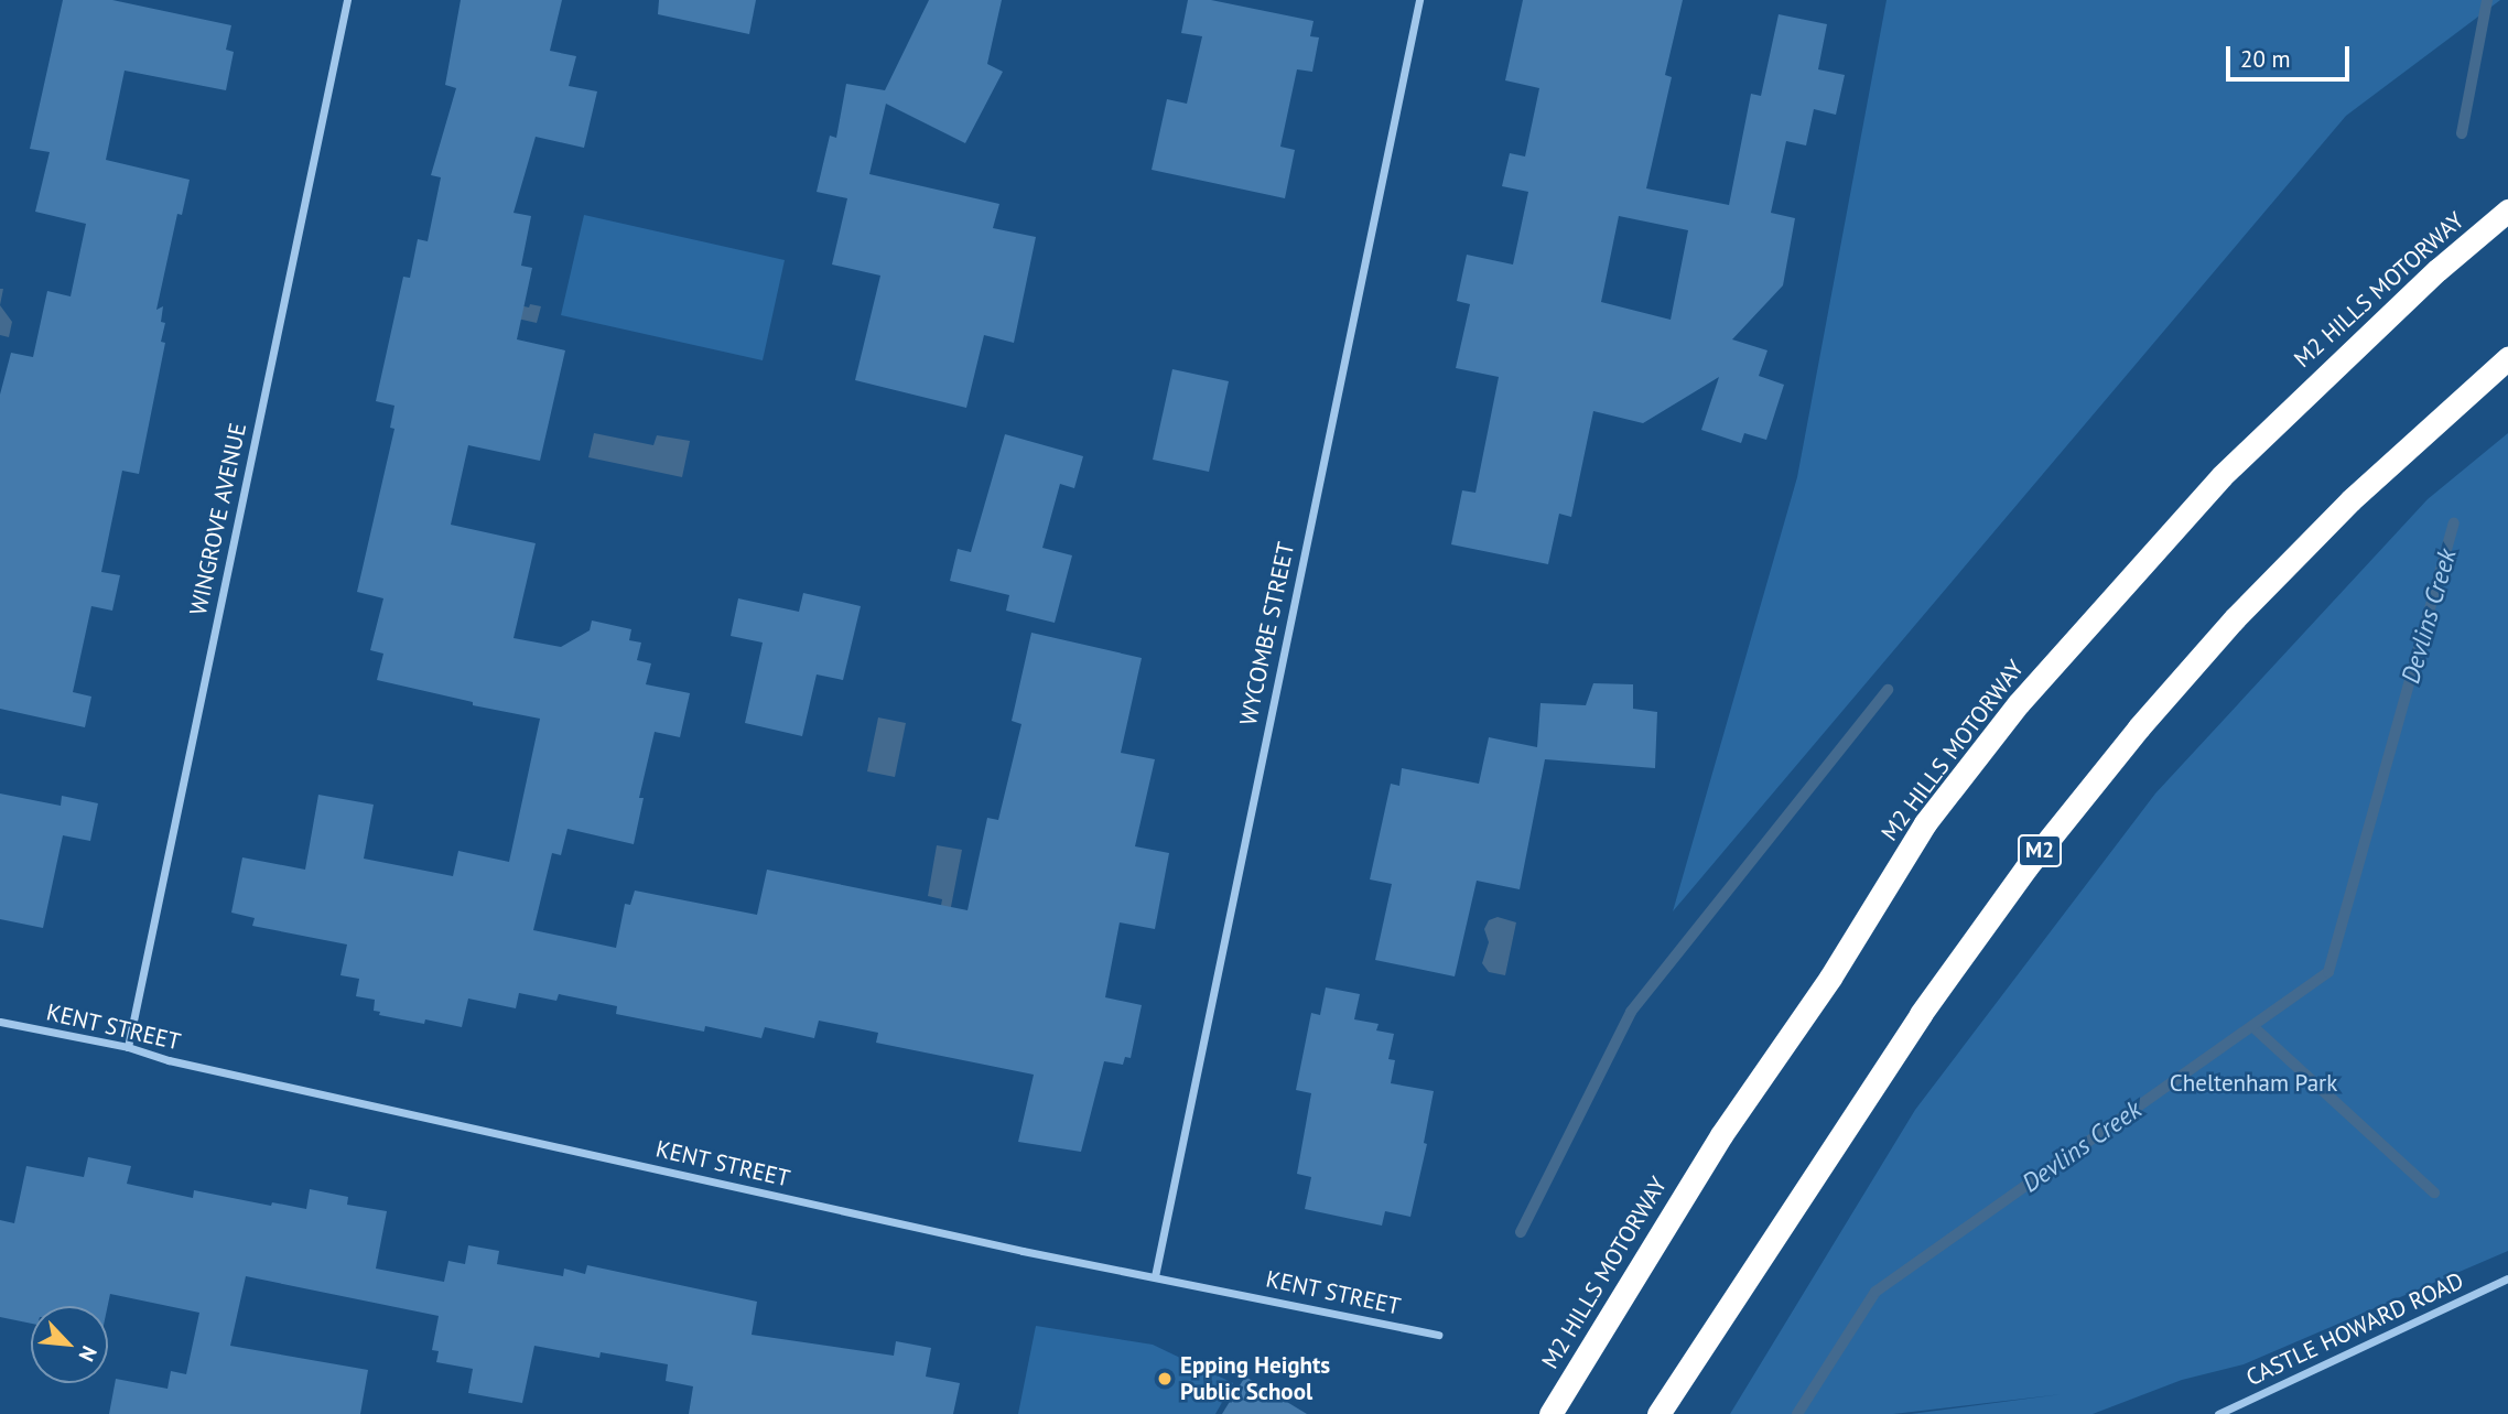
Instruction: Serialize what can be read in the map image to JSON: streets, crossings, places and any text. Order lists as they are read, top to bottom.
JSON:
{
  "streets": {
    "highway": ["M2 HILLS MOTORWAY", "M2"],
    "street": [
      "WINGROVE AVENUE",
      "WYCOMBE STREET",
      "KENT STREET",
      "CASTLE HOWARD ROAD"
    ]
  },
  "crossings": [
    ["WINGROVE AVENUE", "KENT STREET"],
    ["WYCOMBE STREET", "KENT STREET"]
  ],
  "water": ["Devlins Creek"],
  "parks": ["Cheltenham Park"],
  "places": ["Epping Heights Public School"],
  "scale_bar": "20 m",
  "north": "bottom right"
}
